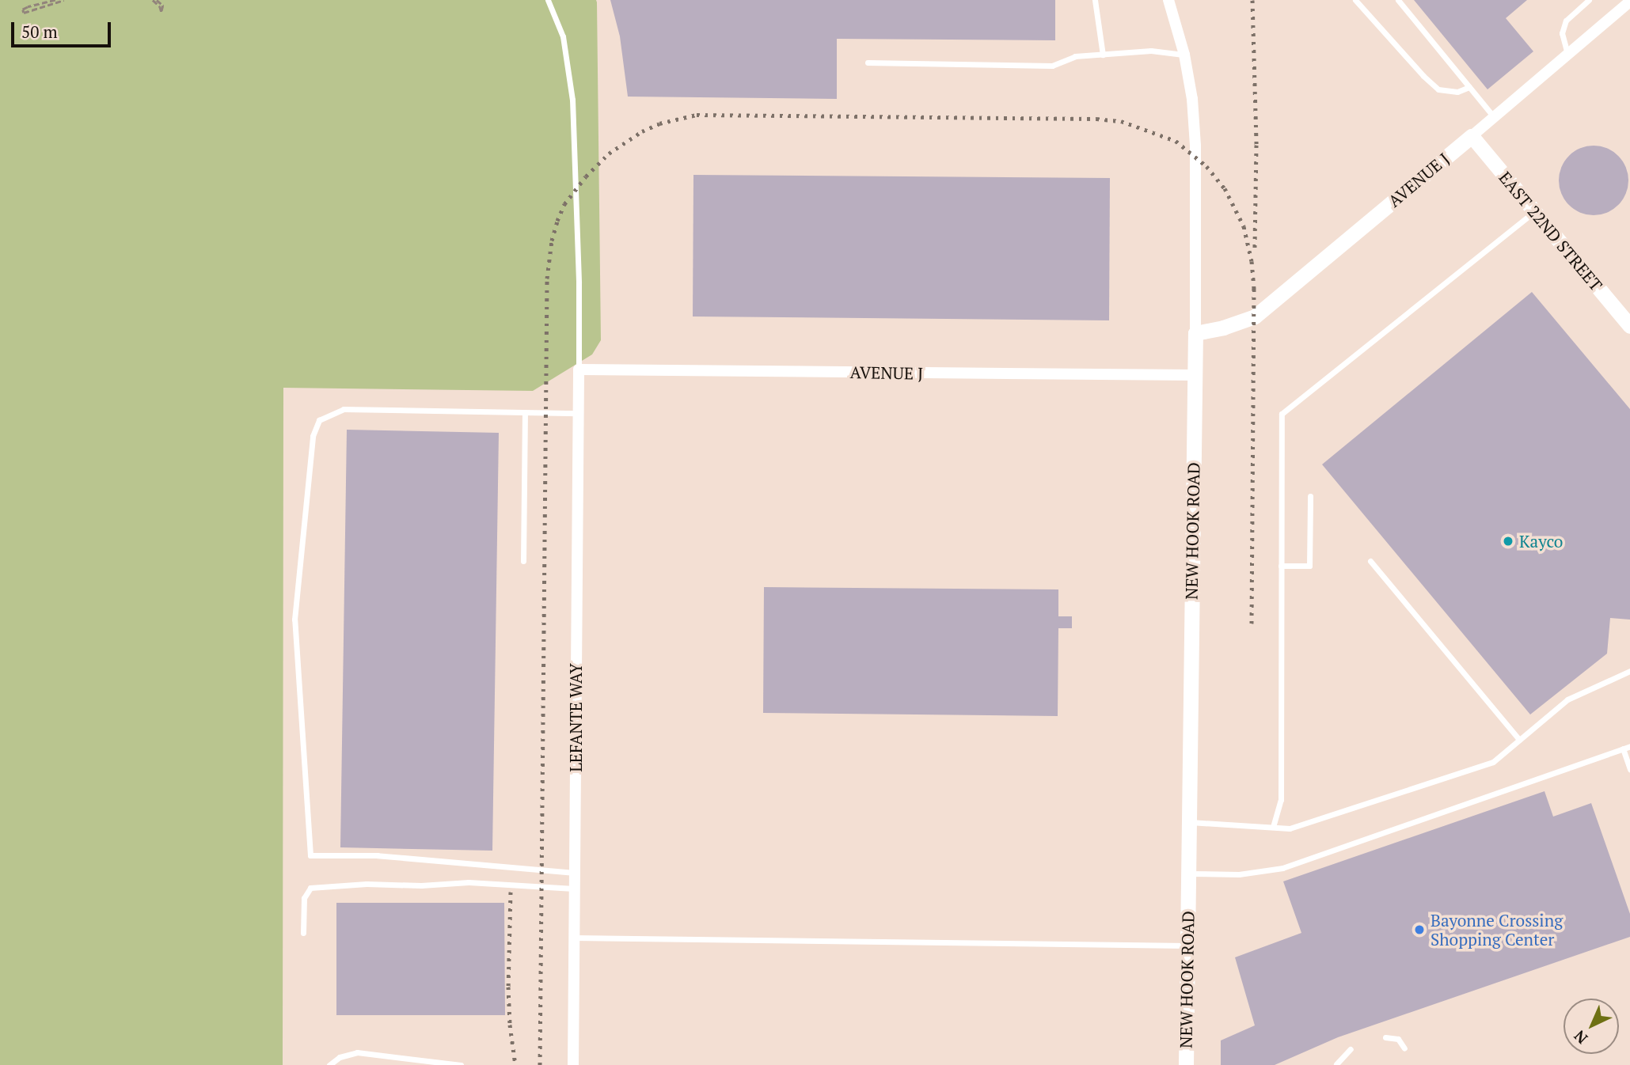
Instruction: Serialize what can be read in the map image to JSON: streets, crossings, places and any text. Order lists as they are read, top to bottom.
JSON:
{
  "streets": {
    "street": [
      "AVENUE J",
      "EAST 22ND STREET",
      "NEW HOOK ROAD",
      "LEFANTE WAY"
    ]
  },
  "crossings": [
    ["AVENUE J", "EAST 22ND STREET"],
    ["AVENUE J", "NEW HOOK ROAD"],
    ["AVENUE J", "LEFANTE WAY"]
  ],
  "places": ["Kayco", "Bayonne Crossing Shopping Center"],
  "scale_bar": "50 m",
  "north": "bottom left"
}
